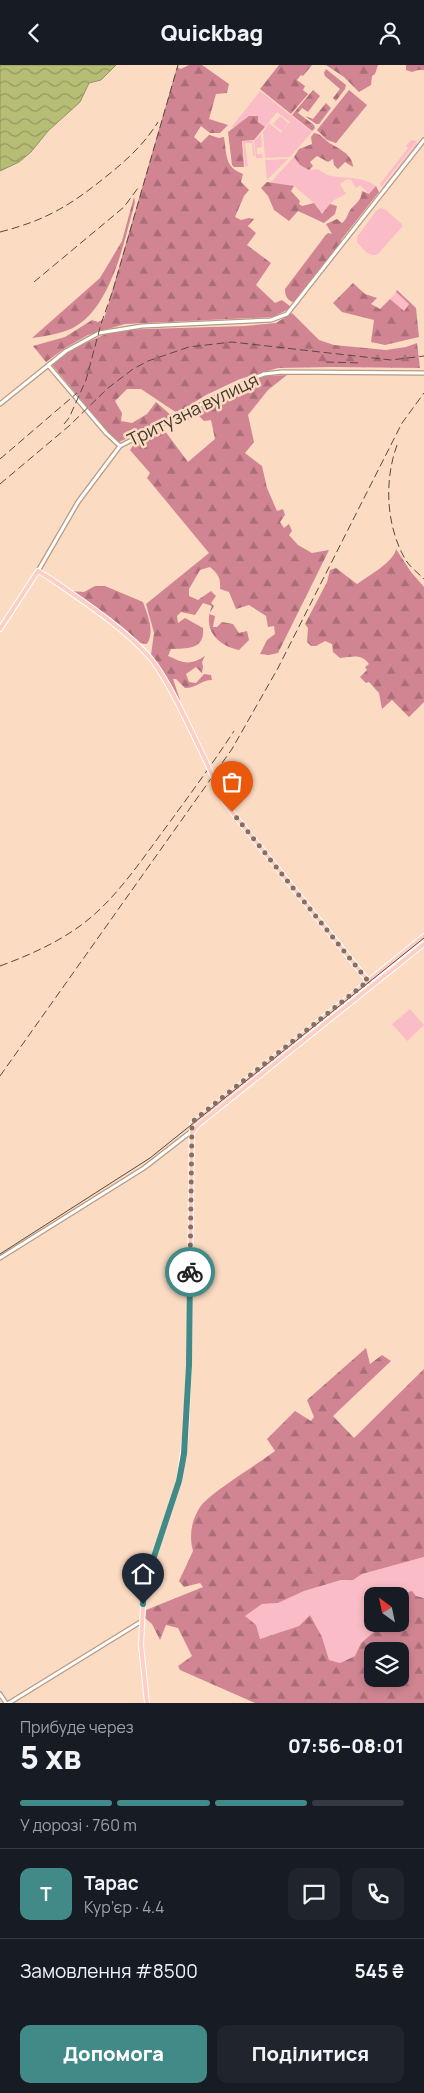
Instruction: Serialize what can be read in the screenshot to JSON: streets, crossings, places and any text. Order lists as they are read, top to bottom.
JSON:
{
  "streets": {
    "main road": ["Тритузна вулиця"]
  },
  "north": "top left",
  "page": {
    "header": "Quickbag",
    "heading": ["5 хв", "Прибуде через", "07:56–08:01"],
    "panel": [
      "Тарас",
      "Кур’єр · 4.4",
      "Замовлення #8500",
      "545 ₴"
    ],
    "bar": "У дорозі · 760 m",
    "round": "Т",
    "buttons": ["Допомога", "Поділитися"]
  }
}
